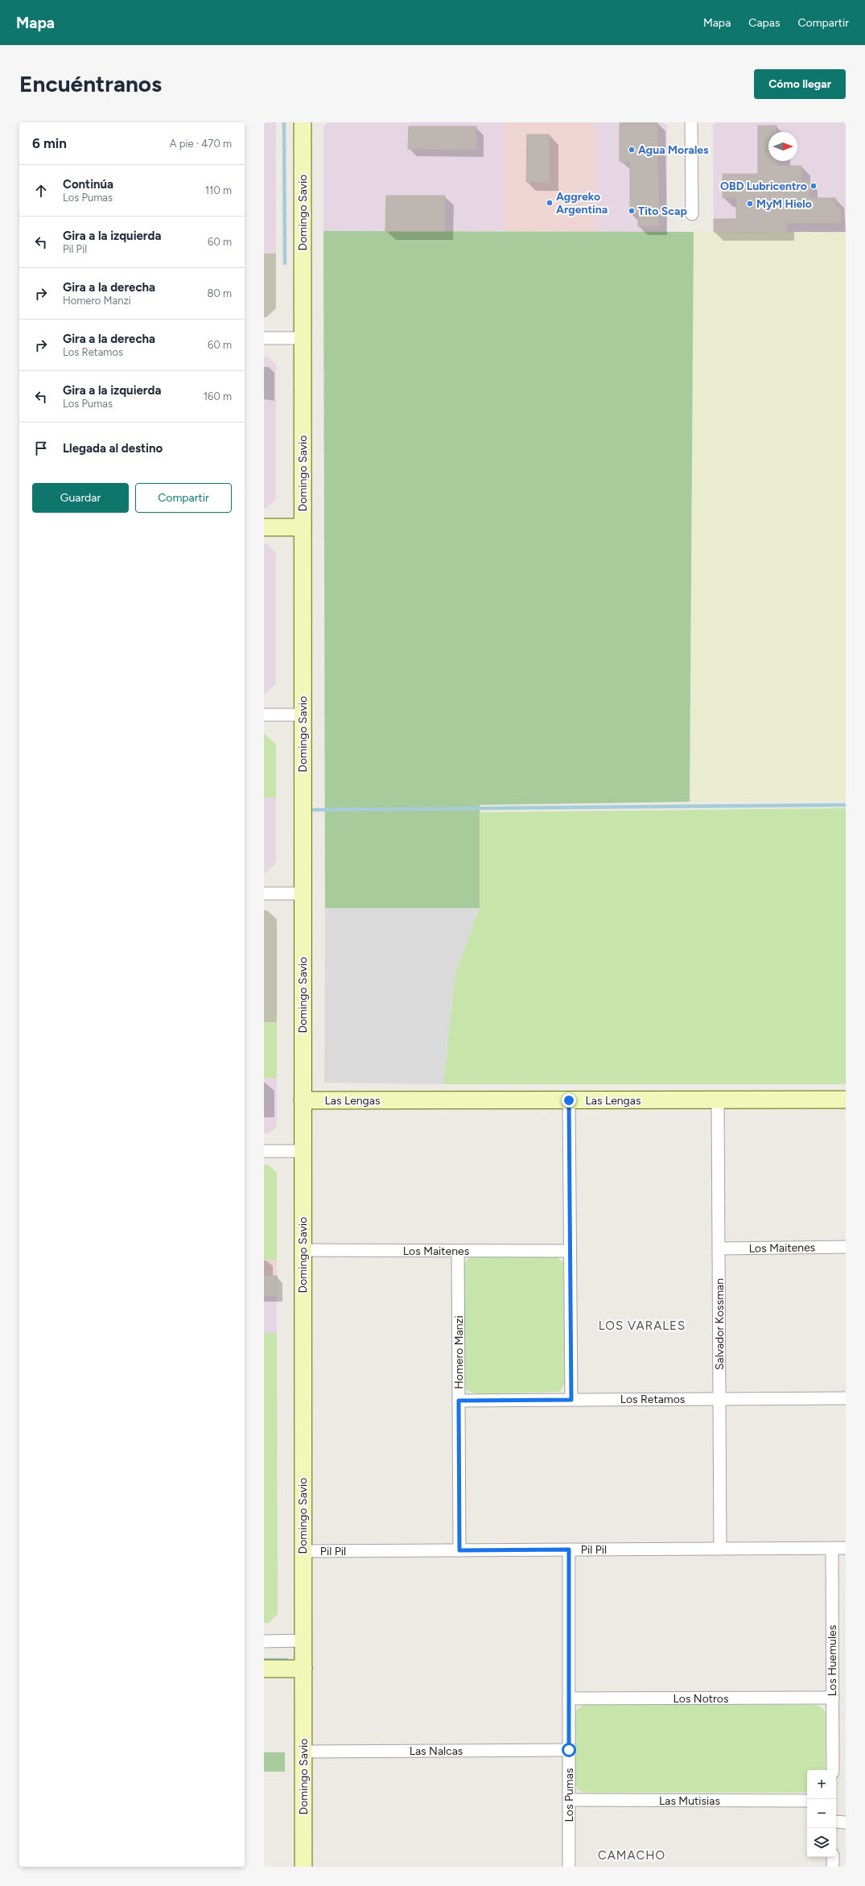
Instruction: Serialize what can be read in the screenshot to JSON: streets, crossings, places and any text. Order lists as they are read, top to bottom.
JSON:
{
  "streets": {
    "street": [
      "Domingo Savio",
      "Las Lengas",
      "Los Maitenes",
      "Salvador Kossman",
      "Homero Manzi",
      "Los Retamos",
      "Pil Pil",
      "Los Huemules",
      "Los Notros",
      "Las Nalcas",
      "Los Pumas",
      "Las Mutisias"
    ]
  },
  "crossings": [
    ["Domingo Savio", "Las Lengas"],
    ["Domingo Savio", "Los Maitenes"],
    ["Domingo Savio", "Pil Pil"],
    ["Domingo Savio", "Las Nalcas"],
    ["Las Lengas", "Salvador Kossman"],
    ["Los Maitenes", "Salvador Kossman"],
    ["Los Maitenes", "Homero Manzi"],
    ["Salvador Kossman", "Los Retamos"],
    ["Salvador Kossman", "Pil Pil"],
    ["Homero Manzi", "Los Retamos"],
    ["Homero Manzi", "Pil Pil"],
    ["Pil Pil", "Los Huemules"],
    ["Pil Pil", "Los Pumas"],
    ["Los Huemules", "Los Notros"],
    ["Los Notros", "Los Pumas"],
    ["Las Nalcas", "Los Pumas"],
    ["Los Pumas", "Las Mutisias"]
  ],
  "districts": ["LOS VARALES", "CAMACHO"],
  "places": [
    "Agua Morales",
    "OBD Lubricentro",
    "Aggreko Argentina",
    "MyM Hielo",
    "Tito Scap"
  ],
  "north": "right",
  "page": {
    "header": "Mapa",
    "nav": ["Mapa", "Capas", "Compartir"],
    "buttons": [
      "Cómo llegar",
      ["Guardar", "Compartir"]
    ],
    "title": "Encuéntranos",
    "heading": ["6 min", "A pie · 470 m"],
    "list": [
      ["Continúa", "Los Pumas", "110 m"],
      ["Gira a la izquierda", "Pil Pil", "60 m"],
      ["Gira a la derecha", "Homero Manzi", "80 m"],
      ["Gira a la derecha", "Los Retamos", "60 m"],
      ["Gira a la izquierda", "Los Pumas", "160 m"],
      "Llegada al destino"
    ],
    "map_buttons": ["+", "−"]
  }
}
